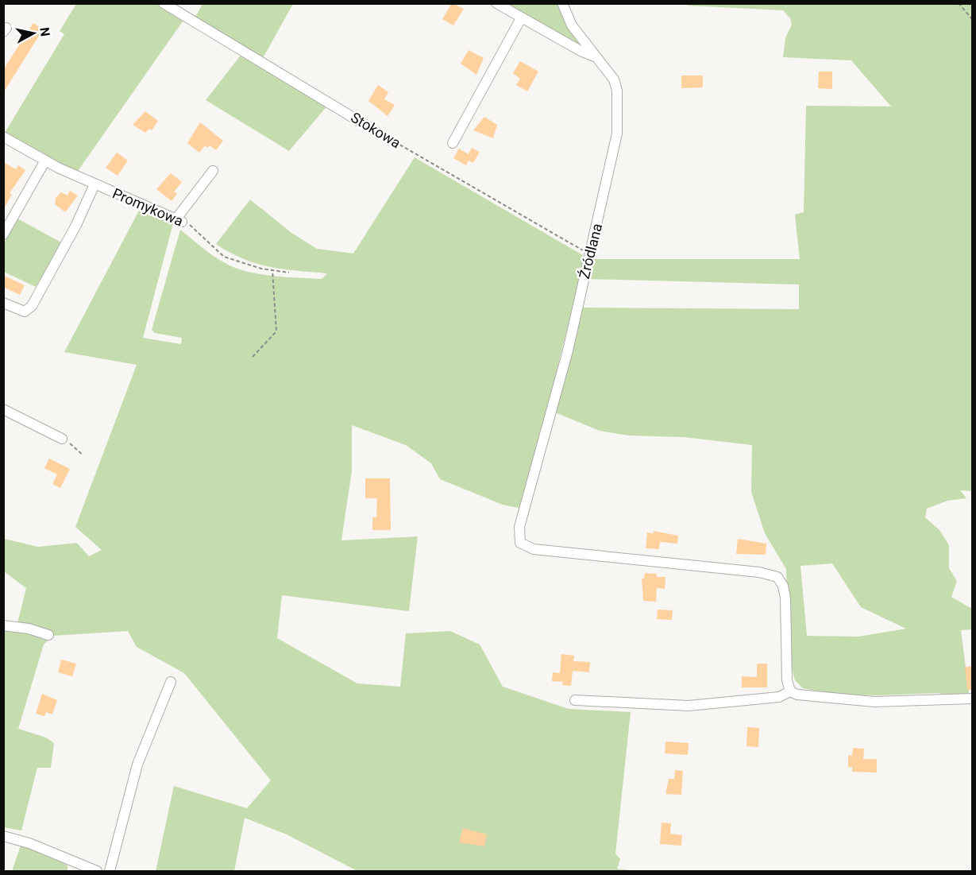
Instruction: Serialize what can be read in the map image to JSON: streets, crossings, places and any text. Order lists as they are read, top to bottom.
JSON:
{
  "streets": {
    "street": ["Stokowa", "Promykowa", "Źródlana"]
  },
  "crossings": [
    ["Stokowa", "Źródlana"]
  ],
  "north": "right"
}
